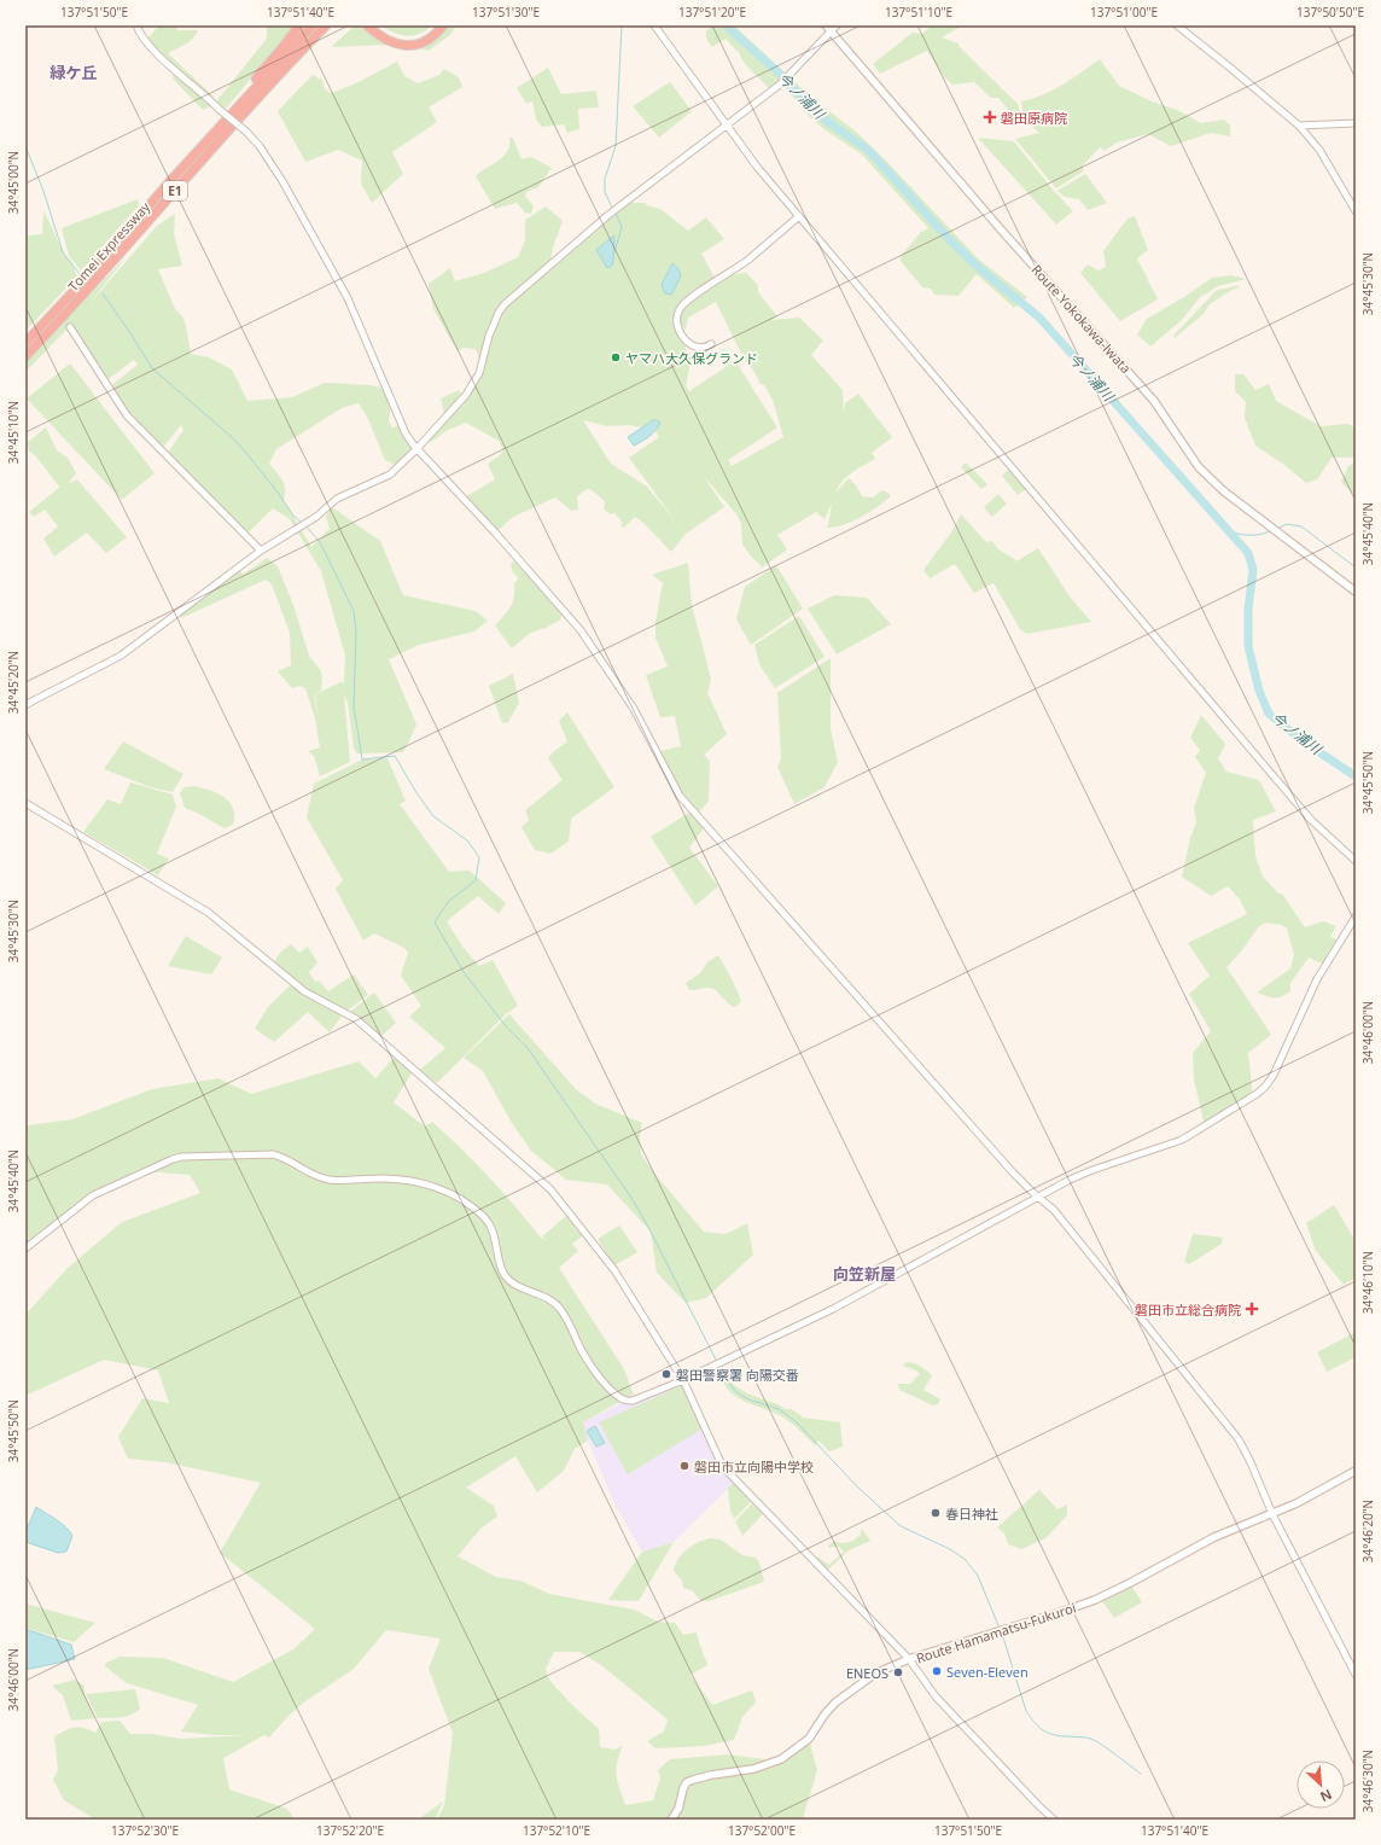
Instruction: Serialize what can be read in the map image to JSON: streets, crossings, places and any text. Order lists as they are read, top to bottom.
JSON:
{
  "streets": {
    "highway": ["E1", "Tomei Expressway"],
    "main road": ["Route Yokokawa-Iwata", "Route Hamamatsu-Fukuroi"]
  },
  "districts": ["緑ケ丘", "向笠新屋"],
  "water": ["今ノ浦川"],
  "places": {
    "health": ["磐田原病院", "磐田市立総合病院"],
    "other": [
      "ヤマハ大久保グランド",
      "磐田警察署 向陽交番",
      "磐田市立向陽中学校",
      "春日神社",
      "Seven-Eleven",
      "ENEOS"
    ]
  },
  "north": "bottom right",
  "coordinates": [
    "137°51'50\"E",
    "137°51'40\"E",
    "137°51'30\"E",
    "137°51'20\"E",
    "137°51'10\"E",
    "137°51'00\"E",
    "137°50'50\"E",
    "34°45'00\"N",
    "34°45'30\"N",
    "34°45'10\"N",
    "34°45'40\"N",
    "34°45'20\"N",
    "34°45'50\"N",
    "34°46'00\"N",
    "34°46'10\"N",
    "34°46'20\"N",
    "34°46'30\"N",
    "137°52'30\"E",
    "137°52'20\"E",
    "137°52'10\"E",
    "137°52'00\"E"
  ]
}
